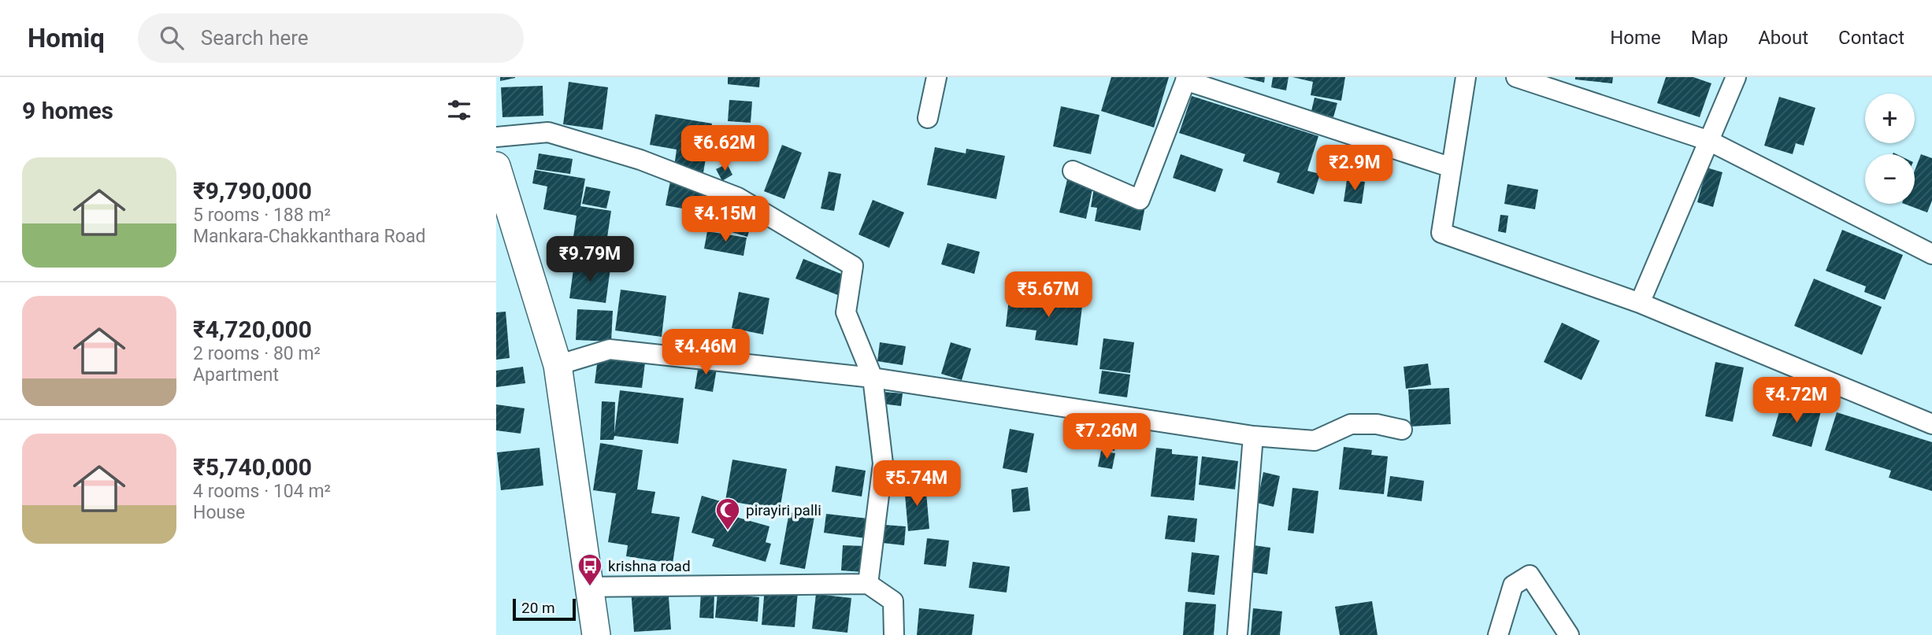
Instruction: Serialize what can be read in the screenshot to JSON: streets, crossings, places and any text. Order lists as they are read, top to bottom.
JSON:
{
  "places": {
    "mosque": ["pirayiri palli"],
    "bus stop": ["krishna road"]
  },
  "scale_bar": "20 m",
  "page": {
    "header": "Homiq",
    "search": "Search here",
    "nav": [
      "Home",
      "Map",
      "About",
      "Contact"
    ],
    "heading": "9 homes",
    "map_buttons": ["+", "−"],
    "price": [
      "₹6.62M",
      "₹2.9M",
      "₹4.15M",
      "₹9.79M",
      "₹5.67M",
      "₹4.46M",
      "₹4.72M",
      "₹7.26M",
      "₹5.74M"
    ],
    "list": [
      {
        "name": "₹9,790,000",
        "note": "5 rooms · 188 m² · Mankara-Chakkanthara Road"
      },
      {
        "name": "₹4,720,000",
        "note": "2 rooms · 80 m² · Apartment"
      },
      {
        "name": "₹5,740,000",
        "note": "4 rooms · 104 m² · House"
      }
    ],
    "scale": "20 m"
  }
}
